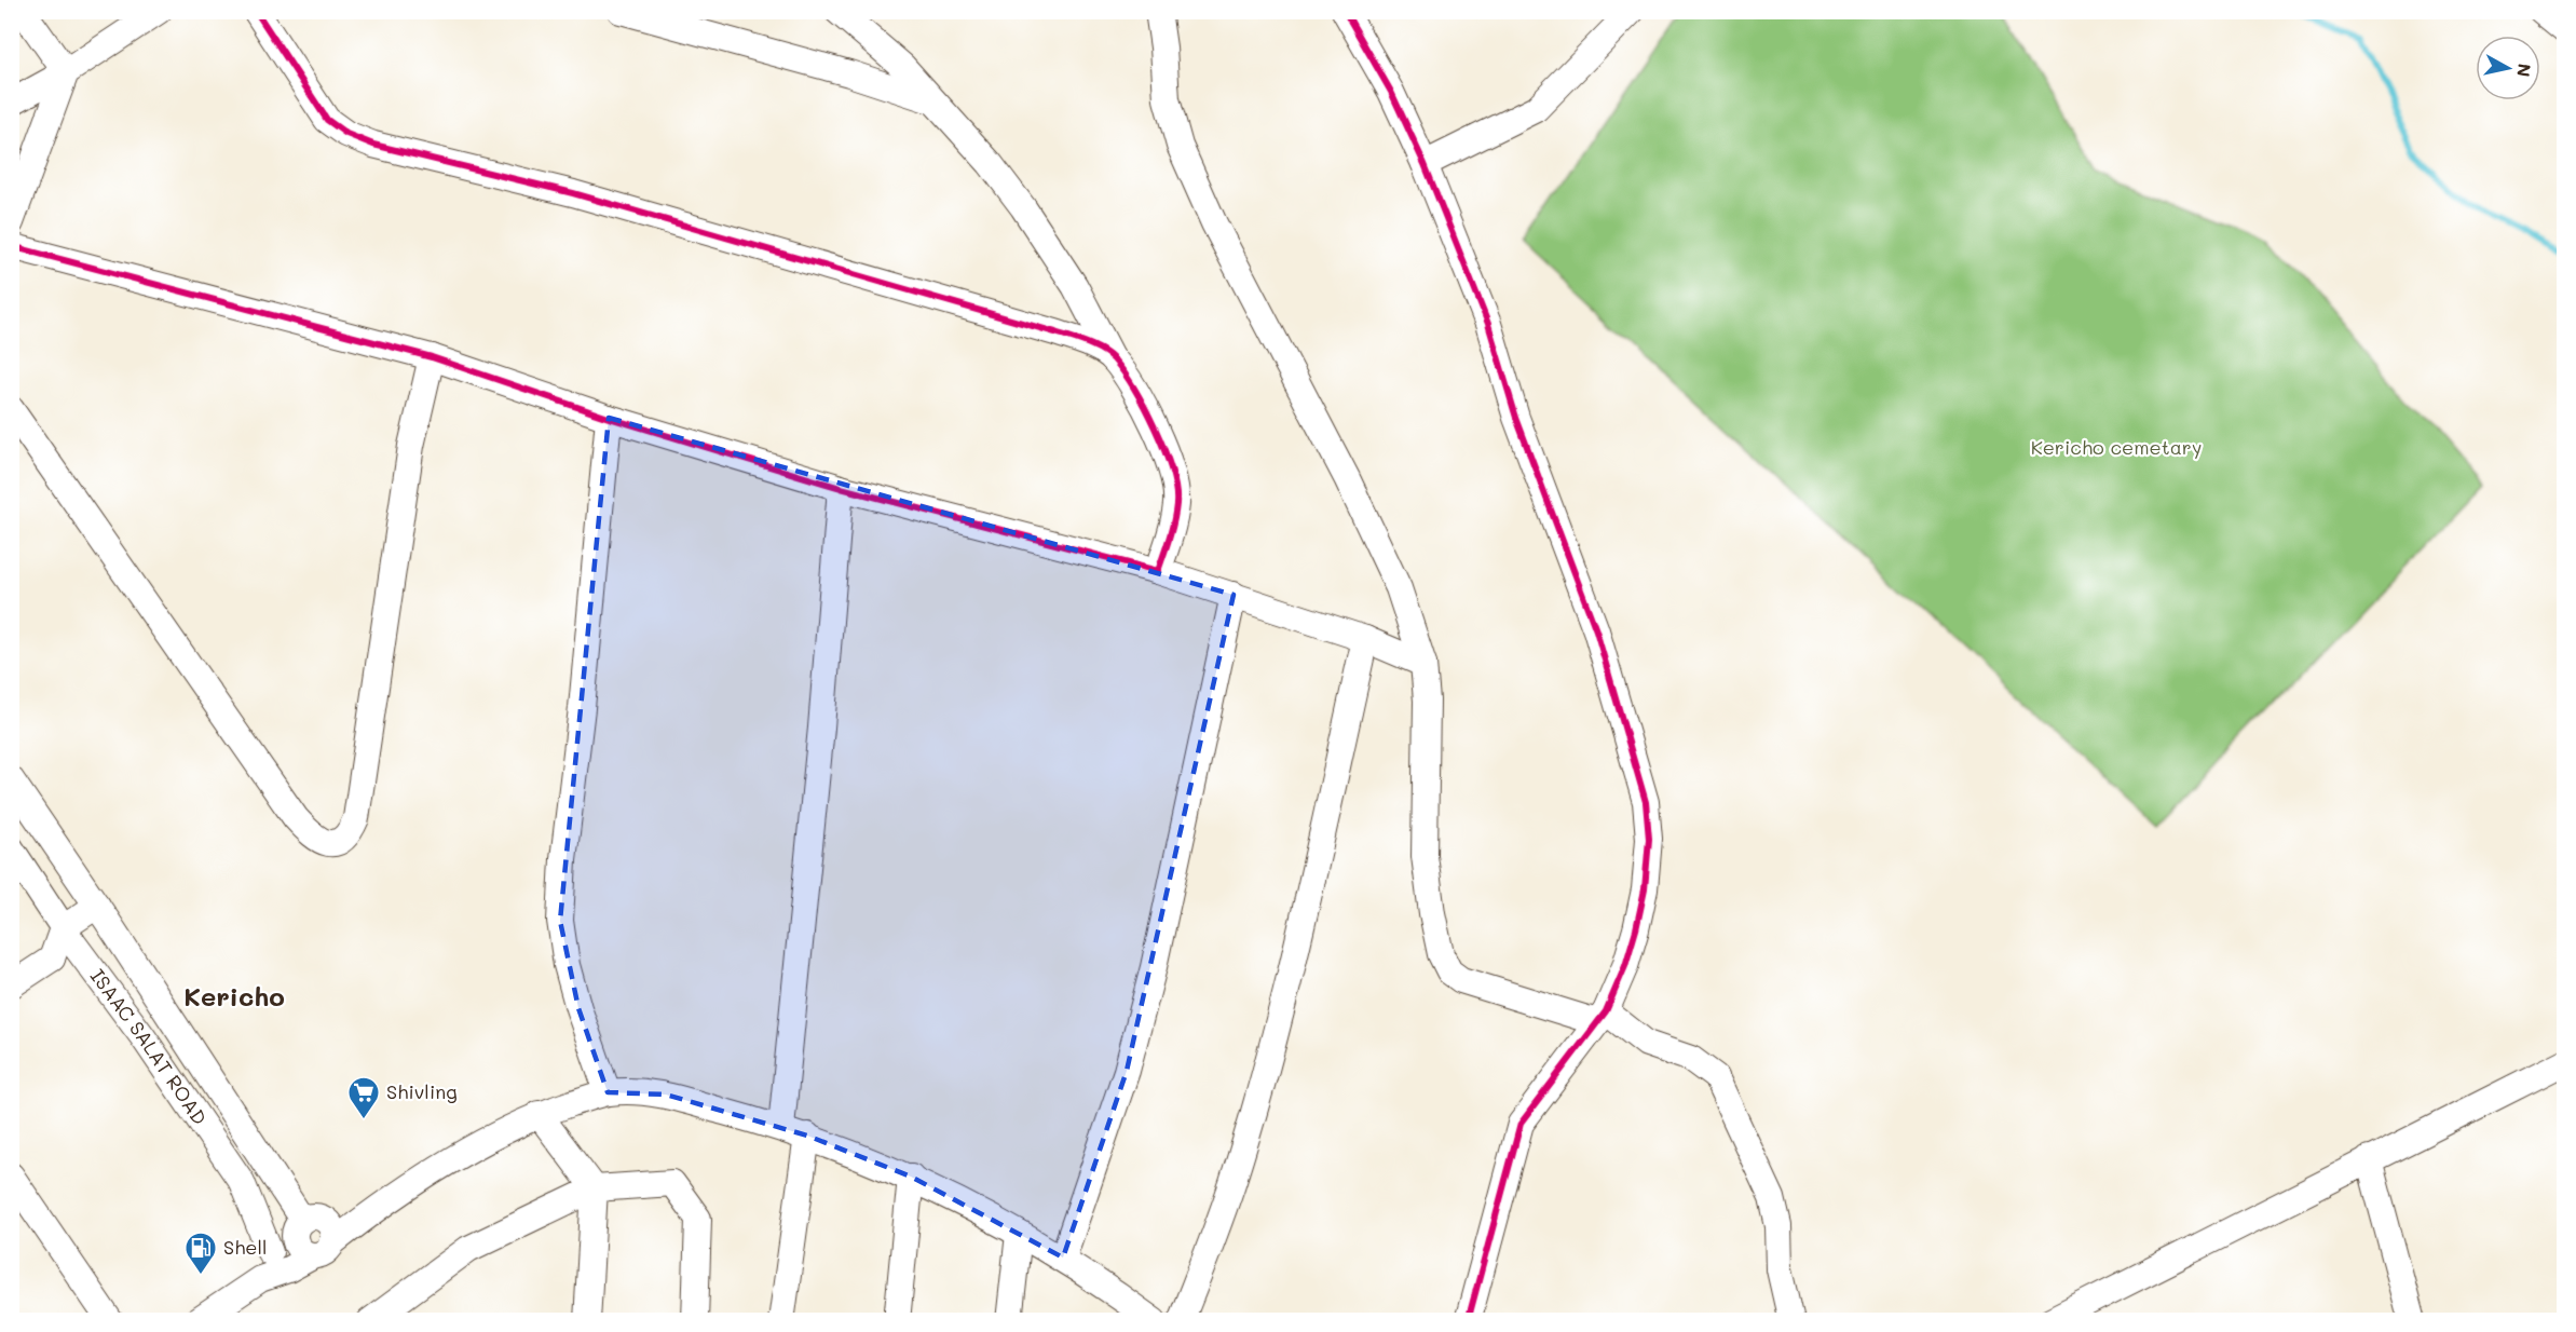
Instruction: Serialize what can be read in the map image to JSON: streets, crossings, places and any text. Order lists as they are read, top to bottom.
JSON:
{
  "streets": {
    "street": ["ISAAC SALAT ROAD"]
  },
  "districts": ["Kericho"],
  "parks": ["Kericho cemetary"],
  "places": {
    "supermarket": ["Shivling"],
    "fuel station": ["Shell"]
  },
  "north": "right"
}
